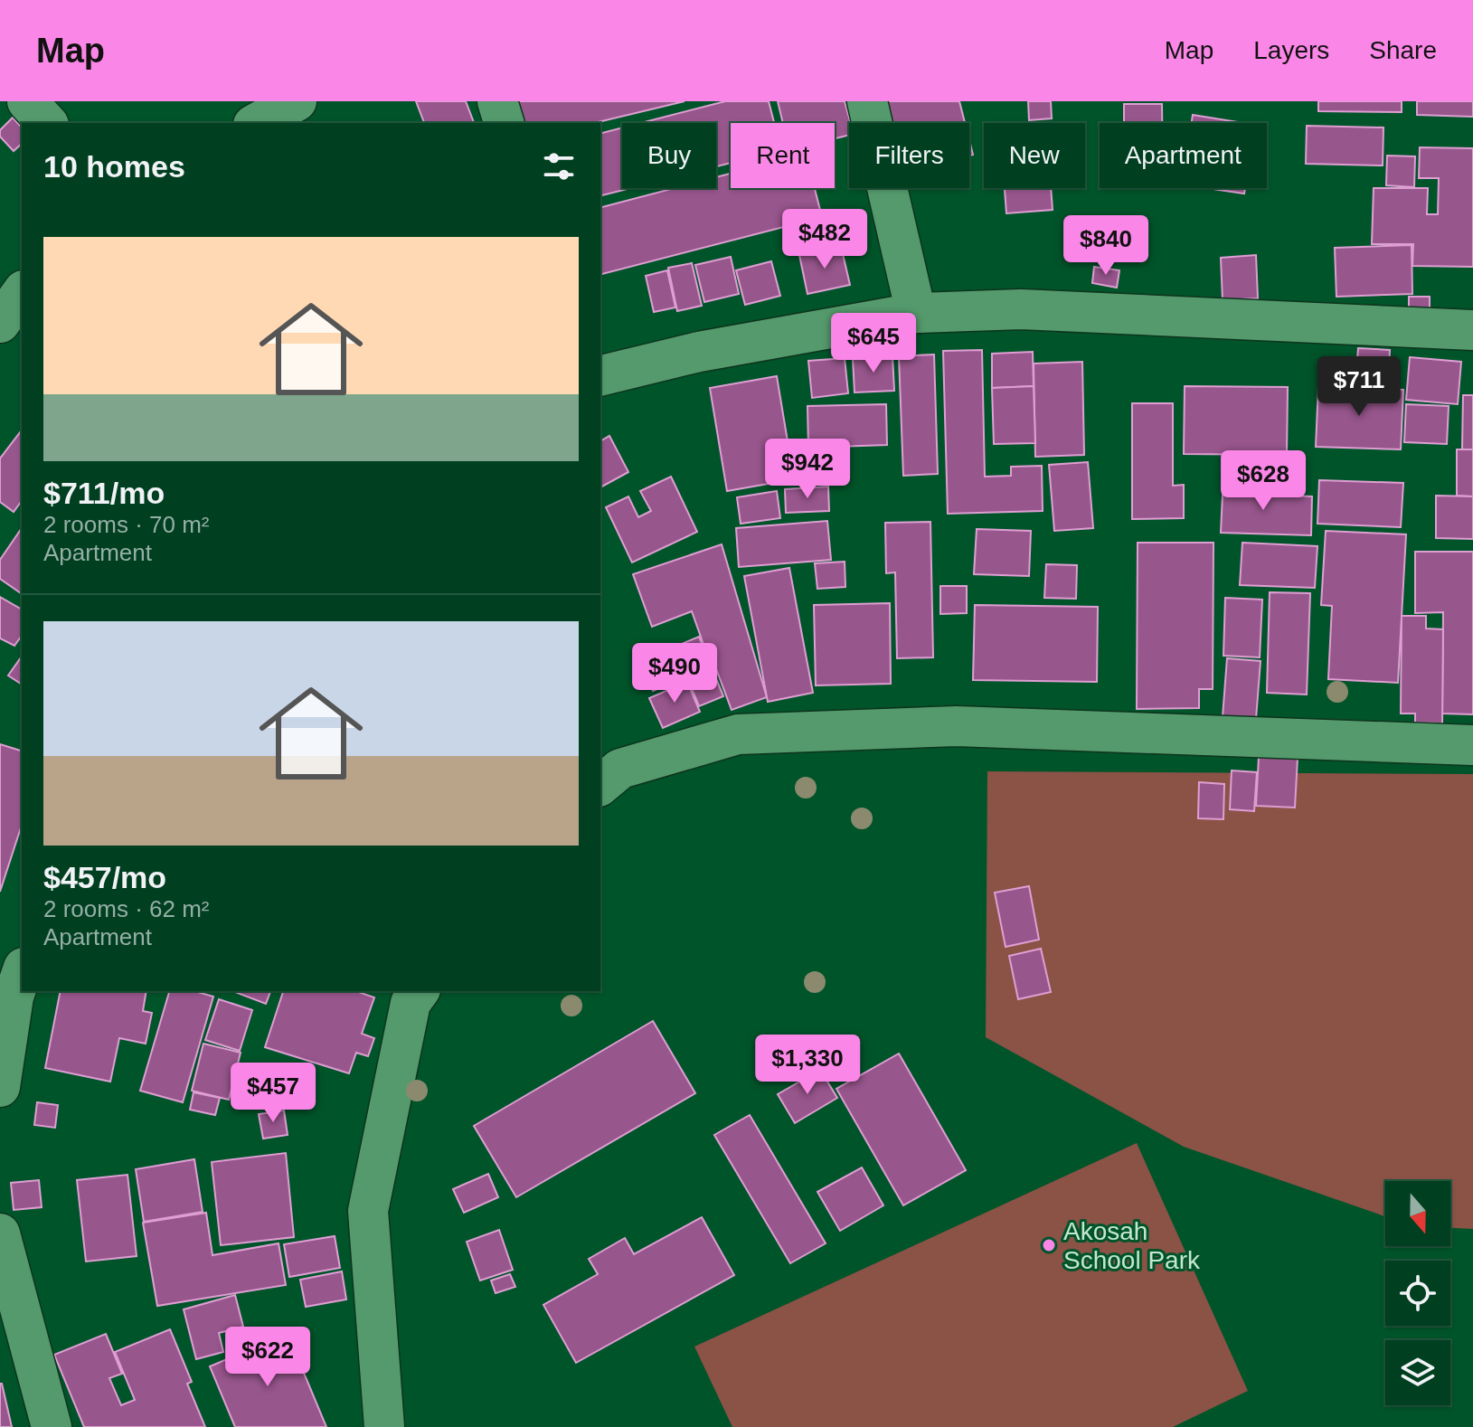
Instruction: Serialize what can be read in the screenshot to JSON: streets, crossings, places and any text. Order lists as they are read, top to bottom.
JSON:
{
  "places": ["Akosah School Park"],
  "north": "bottom",
  "page": {
    "header": "Map",
    "nav": ["Map", "Layers", "Share"],
    "chip": [
      "Buy",
      "Rent",
      "Filters",
      "New",
      "Apartment"
    ],
    "heading": "10 homes",
    "price": [
      "$482",
      "$840",
      "$645",
      "$711",
      "$942",
      "$628",
      "$490",
      "$1,330",
      "$457",
      "$622"
    ],
    "list": [
      {
        "name": "$711/mo",
        "note": "2 rooms · 70 m² · Apartment"
      },
      {
        "name": "$457/mo",
        "note": "2 rooms · 62 m² · Apartment"
      }
    ]
  }
}
